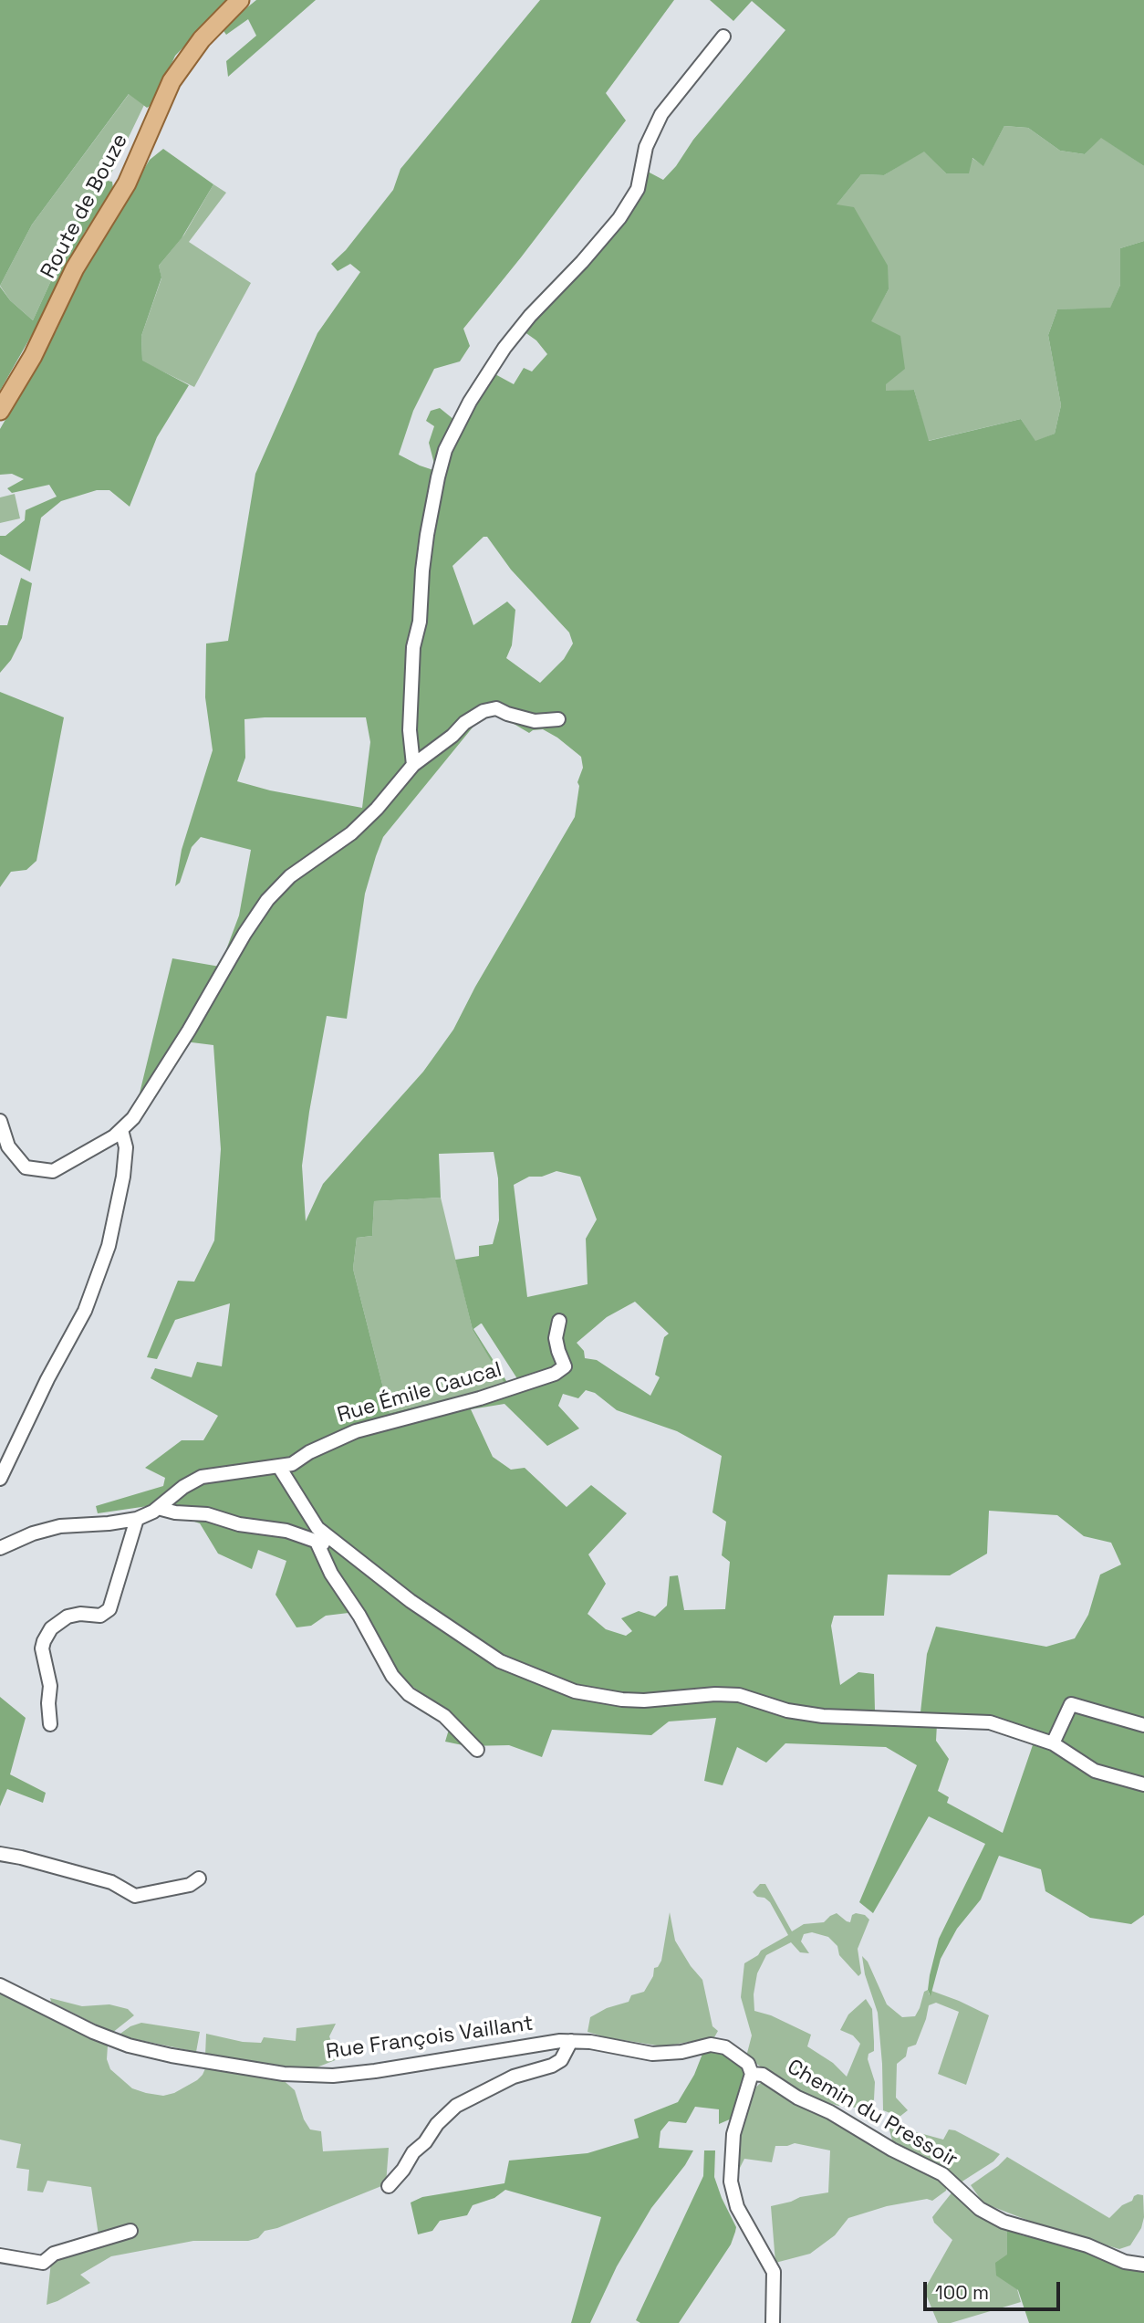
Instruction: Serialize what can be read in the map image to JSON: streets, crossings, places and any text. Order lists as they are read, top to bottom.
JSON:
{
  "streets": {
    "main road": ["Route de Bouze"],
    "street": ["Rue Émile Caucal", "Rue François Vaillant", "Chemin du Pressoir"]
  },
  "crossings": [
    ["Rue François Vaillant", "Chemin du Pressoir"]
  ],
  "scale_bar": "100 m"
}
